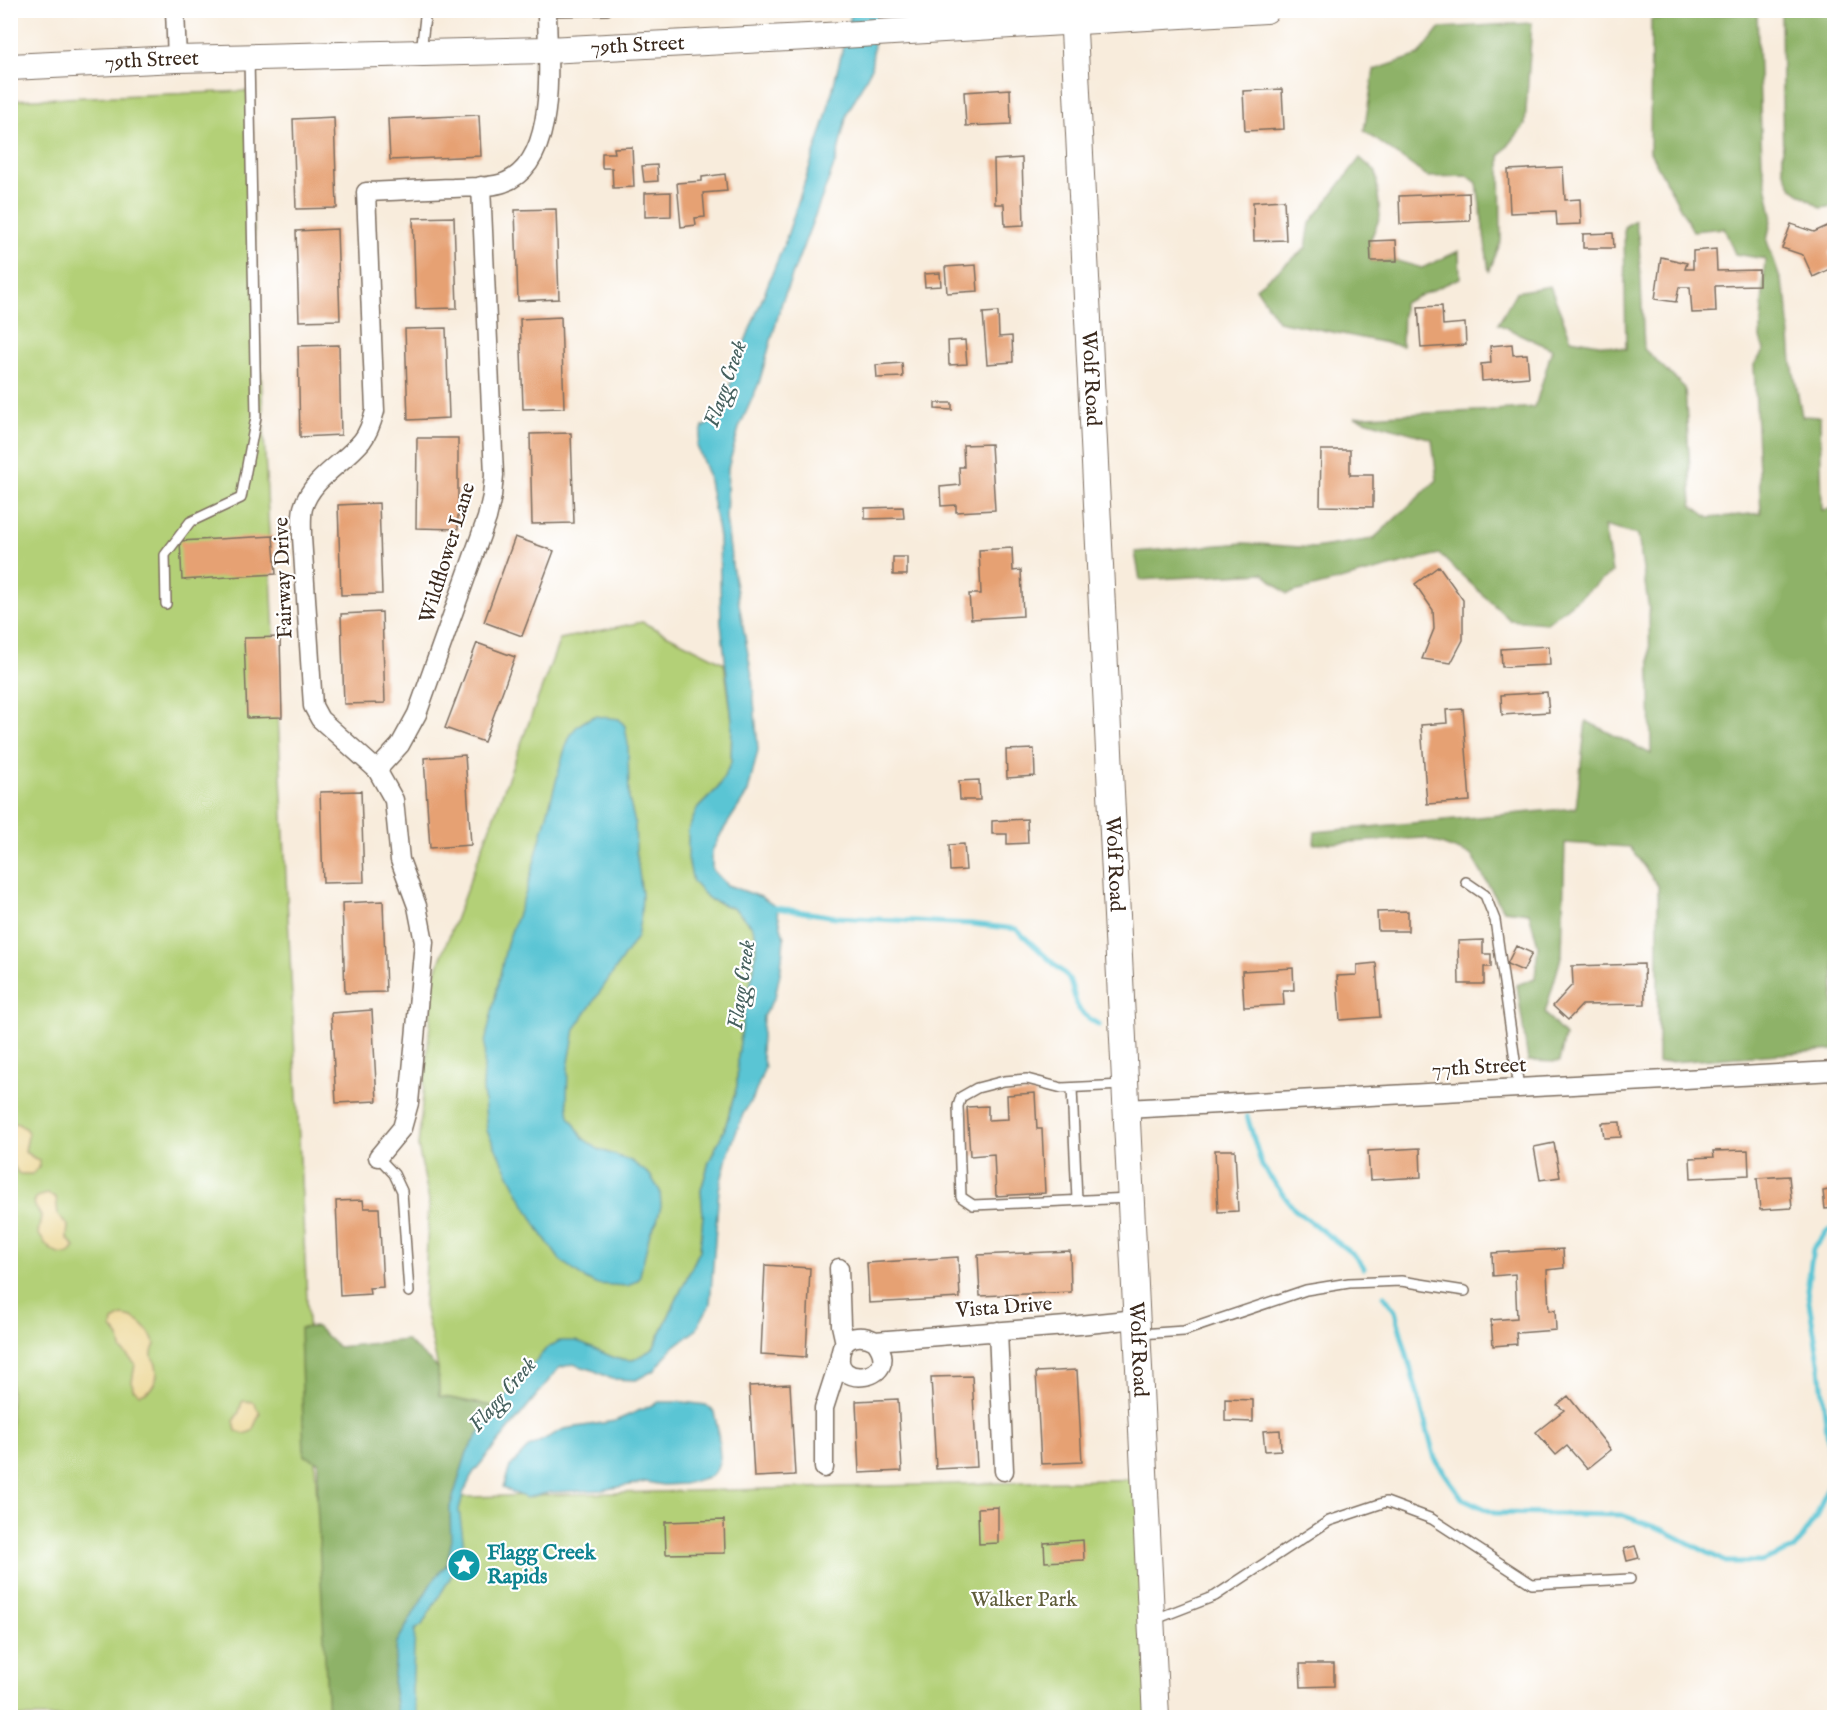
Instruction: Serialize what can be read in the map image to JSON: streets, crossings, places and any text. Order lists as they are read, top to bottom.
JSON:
{
  "streets": {
    "street": [
      "79th Street",
      "Wolf Road",
      "Wildflower Lane",
      "Fairway Drive",
      "77th Street",
      "Vista Drive"
    ]
  },
  "crossings": [
    ["79th Street", "Wolf Road"],
    ["79th Street", "Fairway Drive"],
    ["Wolf Road", "77th Street"],
    ["Wolf Road", "Vista Drive"],
    ["Wildflower Lane", "Fairway Drive"]
  ],
  "water": ["Flagg Creek"],
  "parks": ["Walker Park"],
  "places": {
    "place": ["Flagg Creek Rapids"]
  }
}
